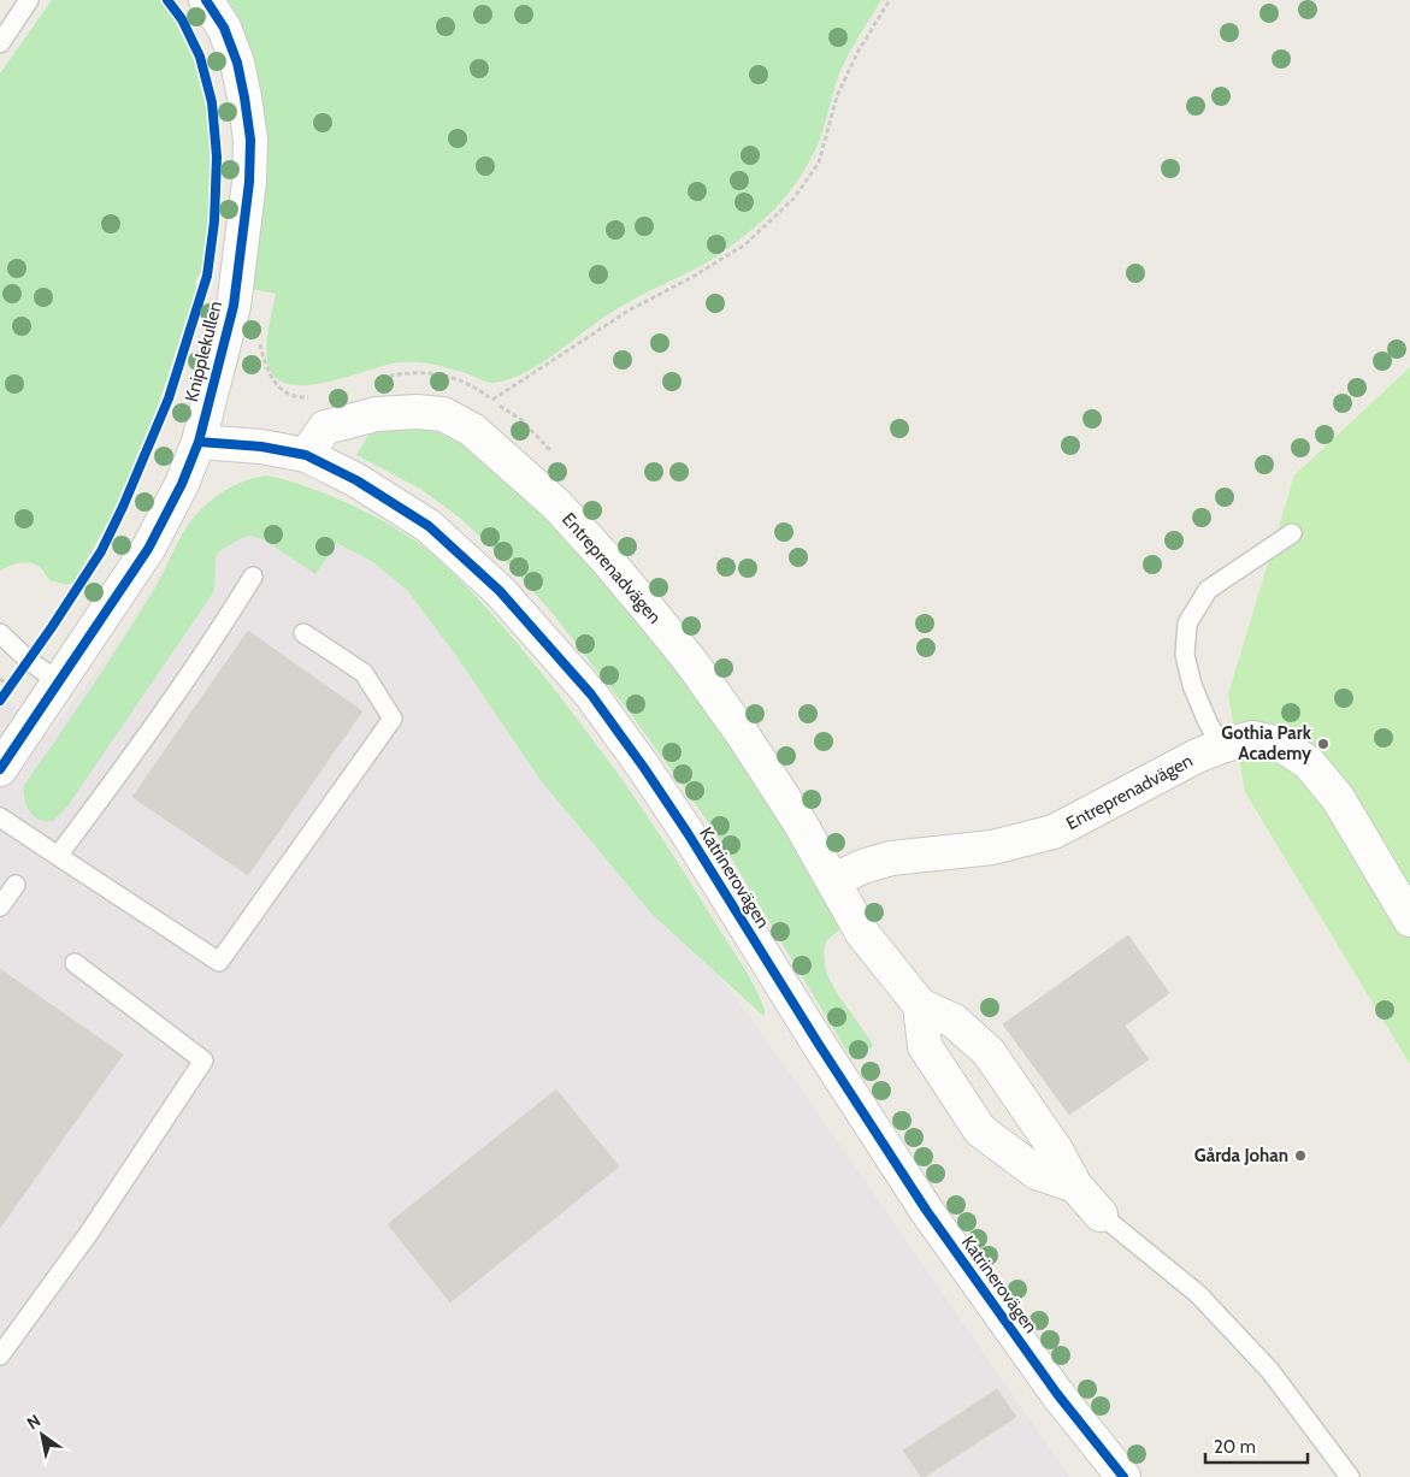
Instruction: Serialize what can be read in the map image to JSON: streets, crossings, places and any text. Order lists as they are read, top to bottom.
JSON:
{
  "streets": {
    "street": ["Knipplekullen", "Entreprenadvägen", "Katrinerovägen"]
  },
  "crossings": [
    ["Knipplekullen", "Katrinerovägen"],
    ["Entreprenadvägen", "Katrinerovägen"]
  ],
  "places": ["Gothia Park Academy", "Gårda Johan"],
  "scale_bar": "20 m",
  "north": "top left"
}
